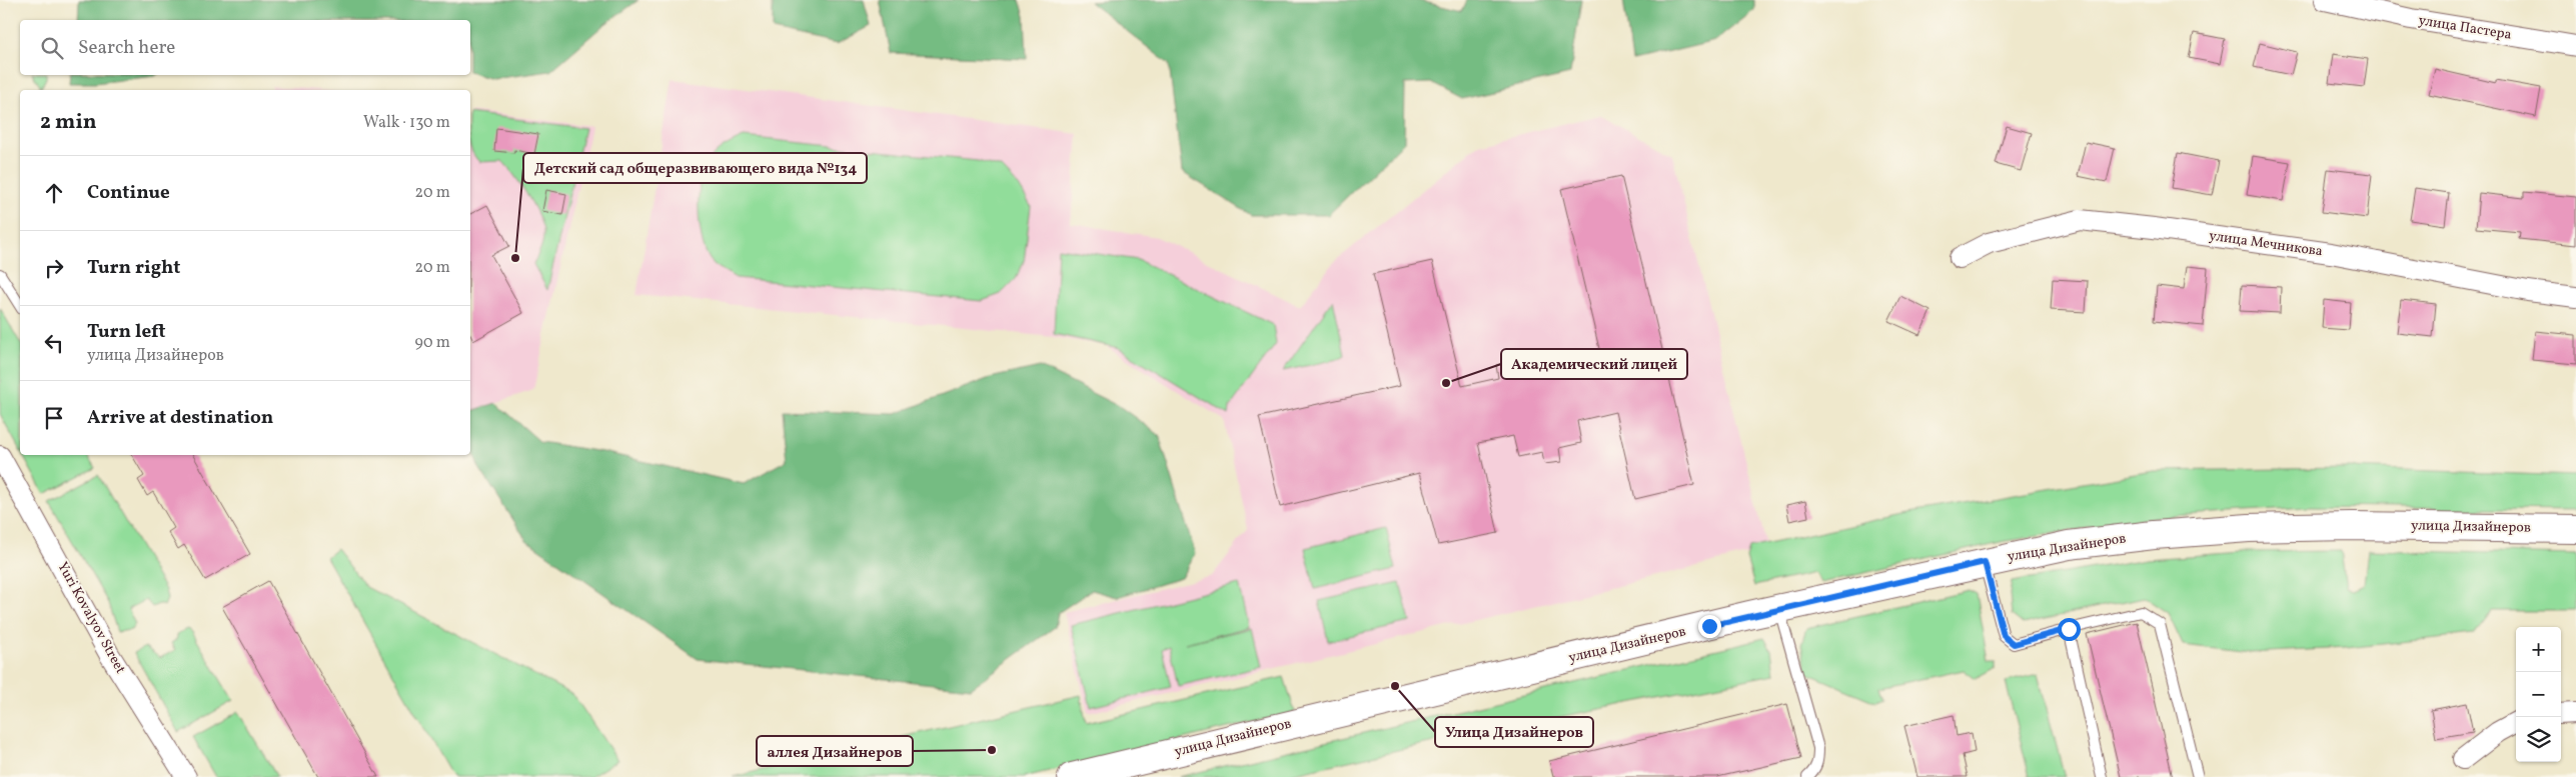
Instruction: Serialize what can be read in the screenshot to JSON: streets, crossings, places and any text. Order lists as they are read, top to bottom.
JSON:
{
  "streets": {
    "street": [
      "улица Пастера",
      "улица Мечникова",
      "улица Дизайнеров",
      "Yuri Kovalyov Street"
    ]
  },
  "places": [
    "Детский сад общеразвивающего вида №134",
    "Академический лицей",
    "Улица Дизайнеров",
    "аллея Дизайнеров"
  ],
  "page": {
    "search": "Search here",
    "heading": ["2 min", "Walk · 130 m"],
    "list": [
      ["Continue", "20 m"],
      ["Turn right", "20 m"],
      ["Turn left", "улица Дизайнеров", "90 m"],
      "Arrive at destination"
    ],
    "map_buttons": ["+", "−"]
  }
}
